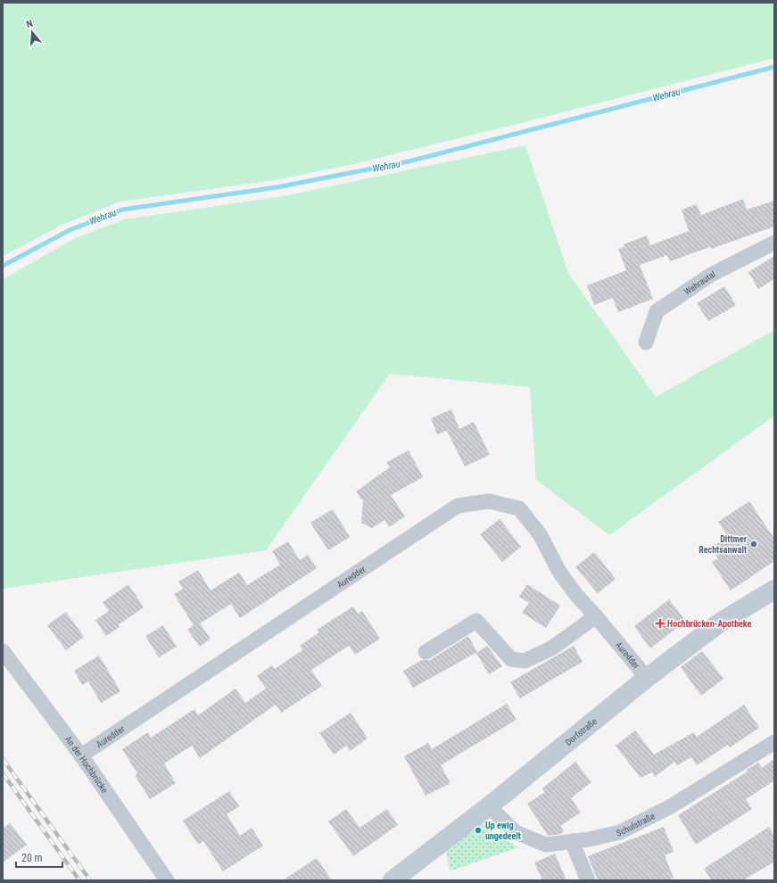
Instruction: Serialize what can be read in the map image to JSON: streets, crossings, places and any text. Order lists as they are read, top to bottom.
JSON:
{
  "streets": {
    "main road": ["Dorfstraße"],
    "street": [
      "Wehrautal",
      "Auredder",
      "An der Hochbrücke",
      "Schulstraße"
    ]
  },
  "crossings": [
    ["Auredder", "Dorfstraße"],
    ["Auredder", "An der Hochbrücke"],
    ["Dorfstraße", "Schulstraße"]
  ],
  "water": ["Wehrau"],
  "places": {
    "other": ["Dittmer Rechtsanwalt", "Up ewig ungedeelt"],
    "health": ["Hochbrücken-Apotheke"]
  },
  "scale_bar": "20 m",
  "north": "top"
}
